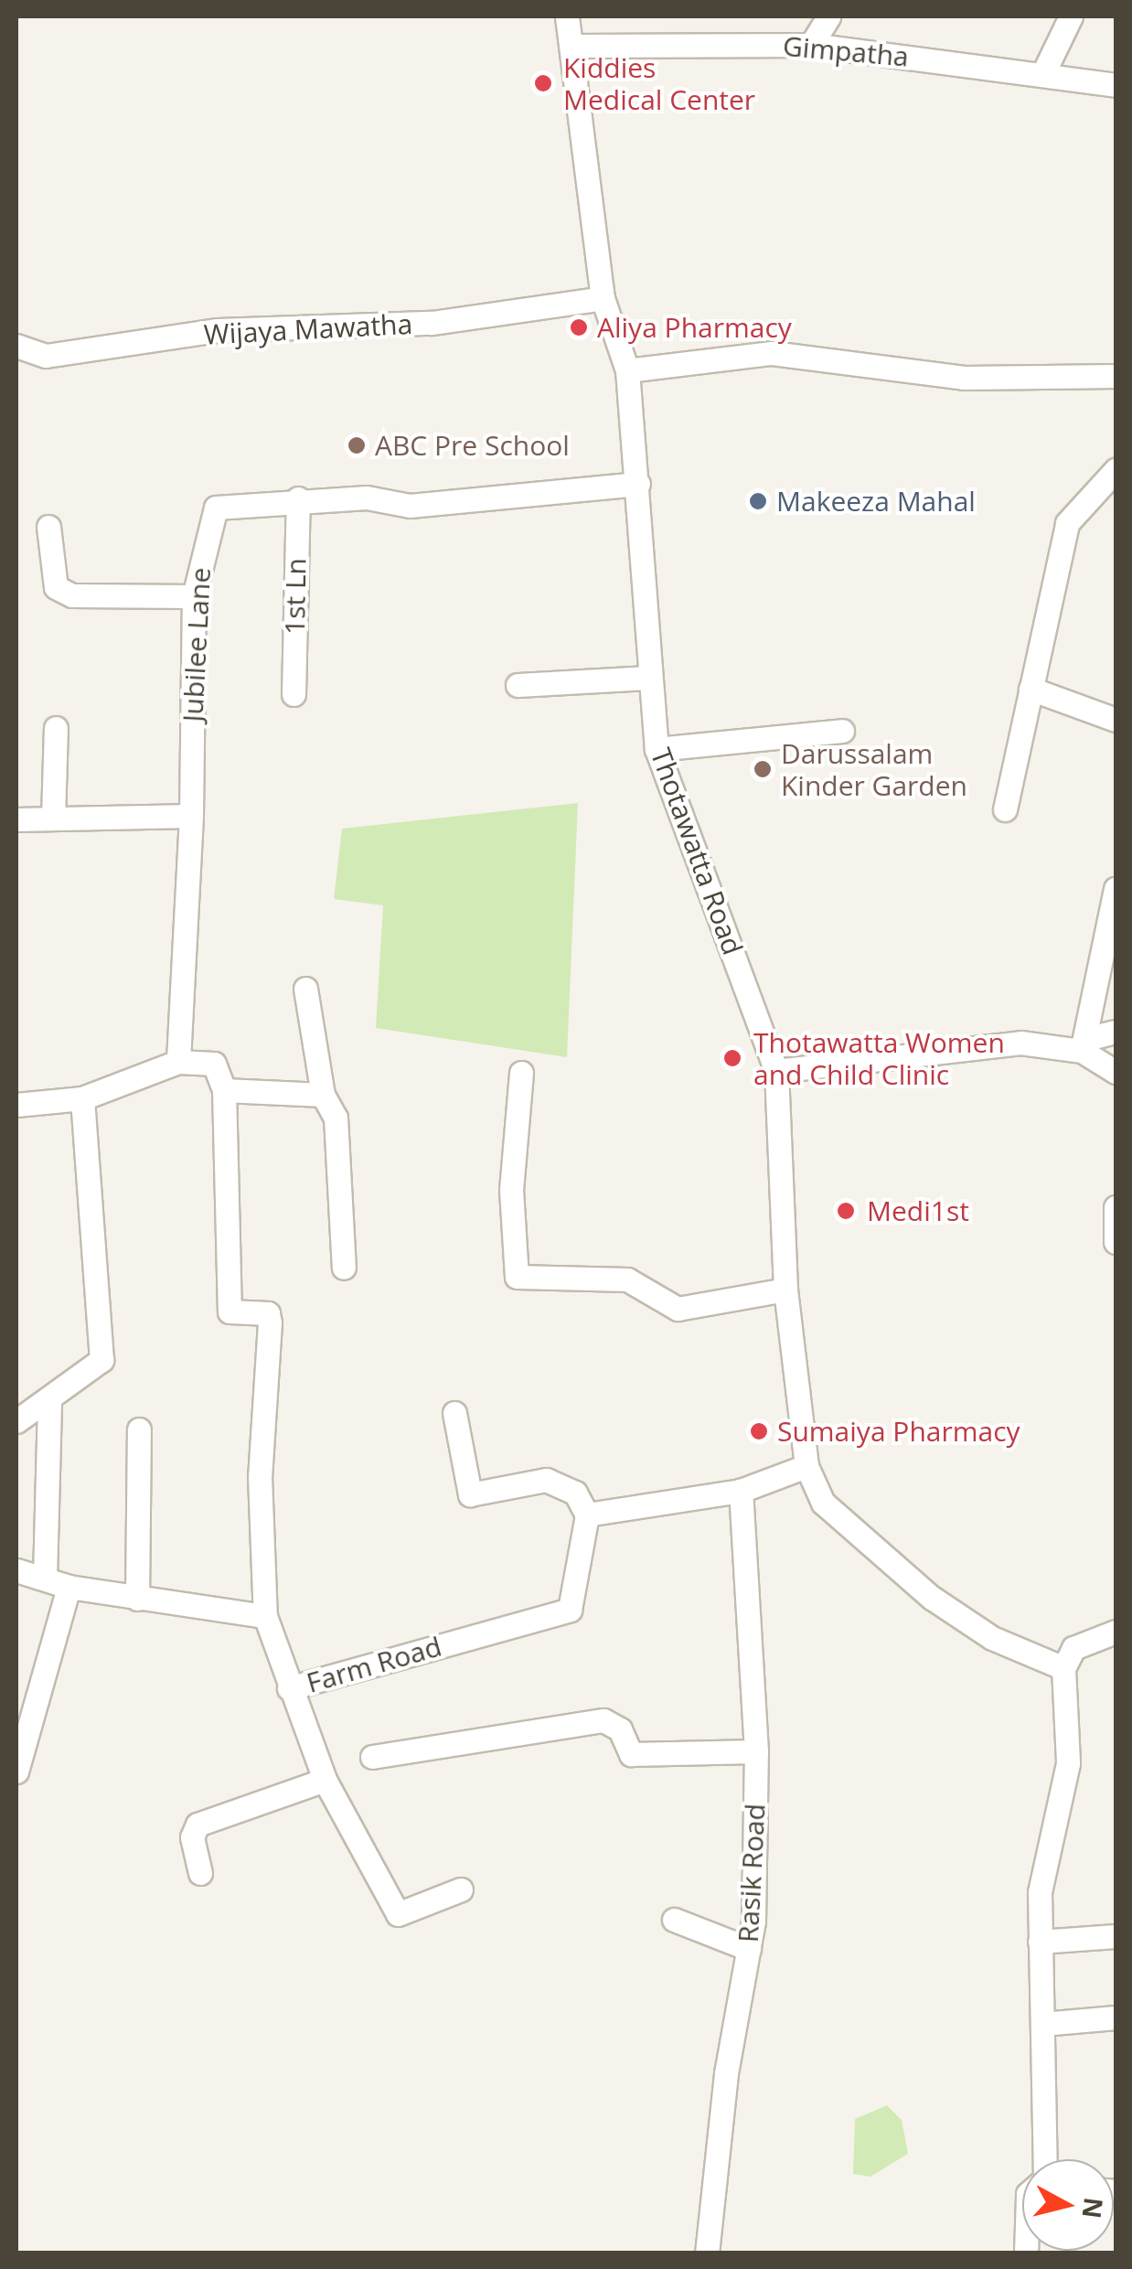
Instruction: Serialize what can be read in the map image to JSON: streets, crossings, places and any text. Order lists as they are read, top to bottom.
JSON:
{
  "streets": {
    "street": [
      "Gimpatha",
      "Wijaya Mawatha",
      "1st Ln",
      "Jubilee Lane",
      "Thotawatta Road",
      "Farm Road",
      "Rasik Road"
    ]
  },
  "crossings": [
    ["Gimpatha", "Thotawatta Road"],
    ["Wijaya Mawatha", "Thotawatta Road"],
    ["1st Ln", "Jubilee Lane"],
    ["Jubilee Lane", "Thotawatta Road"]
  ],
  "places": [
    "Kiddies Medical Center",
    "Aliya Pharmacy",
    "ABC Pre School",
    "Makeeza Mahal",
    "Darussalam Kinder Garden",
    "Thotawatta Women and Child Clinic",
    "Medi1st",
    "Sumaiya Pharmacy"
  ],
  "north": "right"
}
